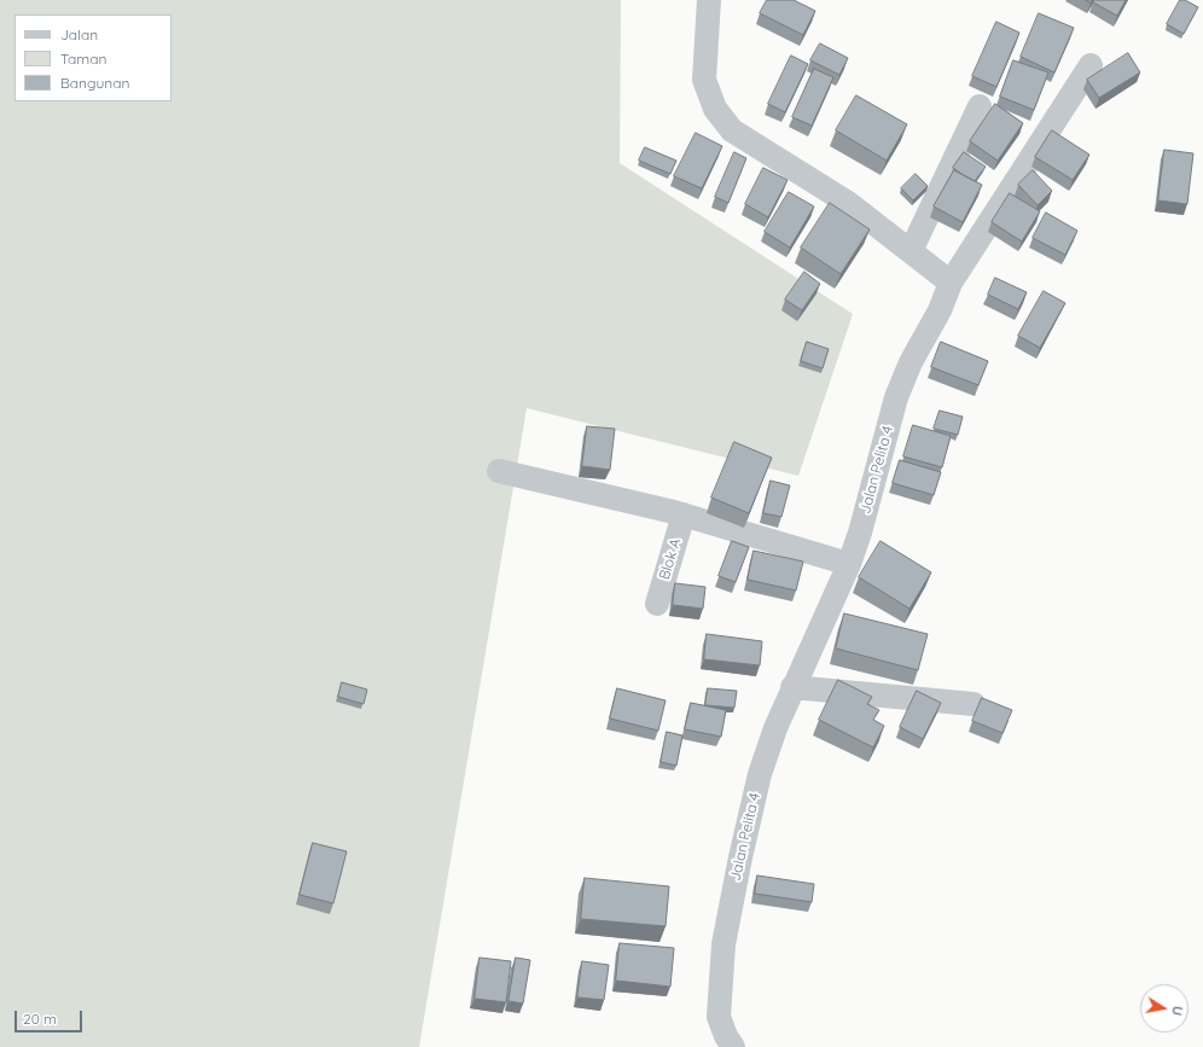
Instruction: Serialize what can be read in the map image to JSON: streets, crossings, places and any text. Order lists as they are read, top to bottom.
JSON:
{
  "streets": {
    "street": ["Jalan Pelita 4", "Blok A"]
  },
  "legend": ["Jalan", "Taman", "Bangunan"],
  "scale_bar": "20 m",
  "north": "right"
}
